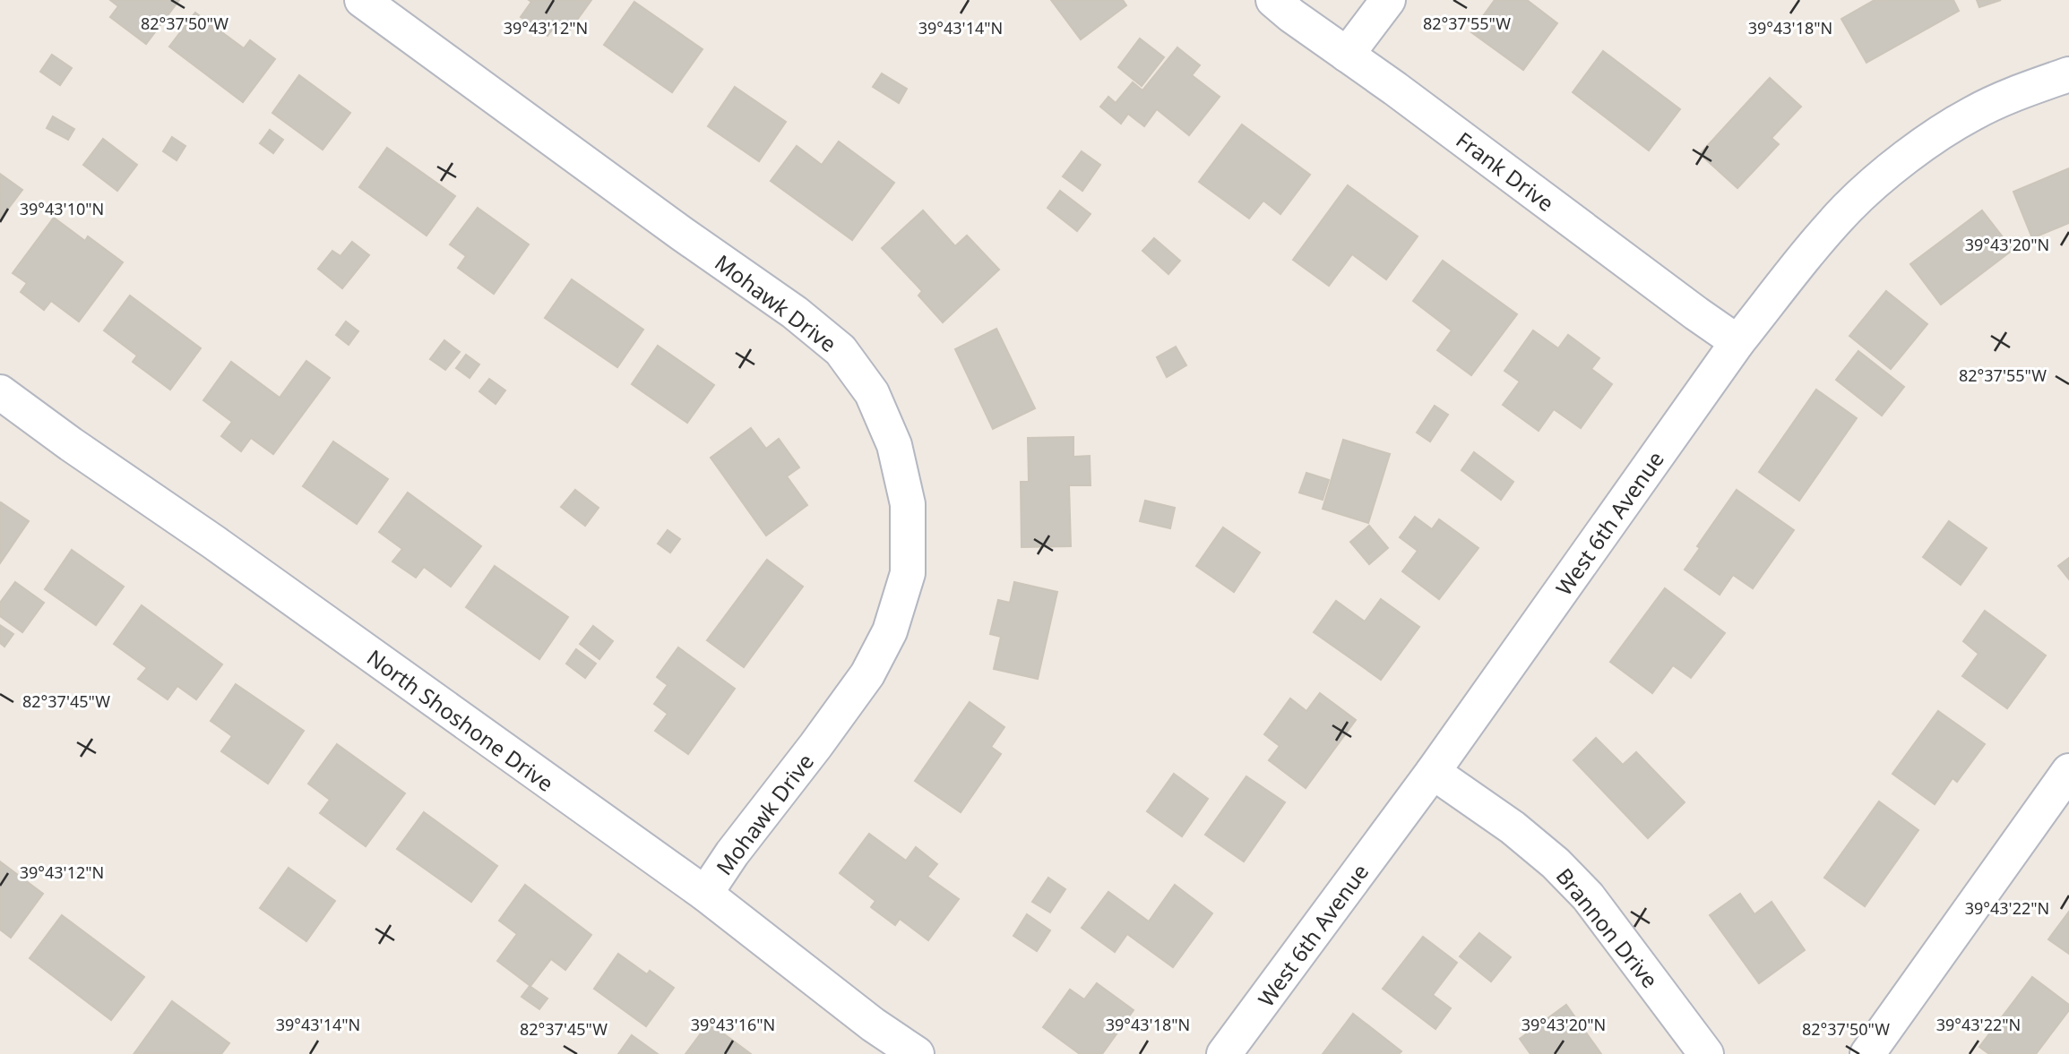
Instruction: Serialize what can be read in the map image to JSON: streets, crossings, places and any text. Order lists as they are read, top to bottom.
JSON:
{
  "streets": {
    "street": [
      "Frank Drive",
      "Mohawk Drive",
      "West 6th Avenue",
      "North Shoshone Drive",
      "Brannon Drive"
    ]
  },
  "crossings": [
    ["Frank Drive", "West 6th Avenue"],
    ["Mohawk Drive", "North Shoshone Drive"],
    ["West 6th Avenue", "Brannon Drive"]
  ],
  "coordinates": [
    "82°37'50\"W",
    "82°37'55\"W",
    "39°43'12\"N",
    "39°43'14\"N",
    "39°43'18\"N",
    "39°43'10\"N",
    "39°43'20\"N",
    "82°37'45\"W",
    "39°43'22\"N",
    "39°43'16\"N"
  ]
}
